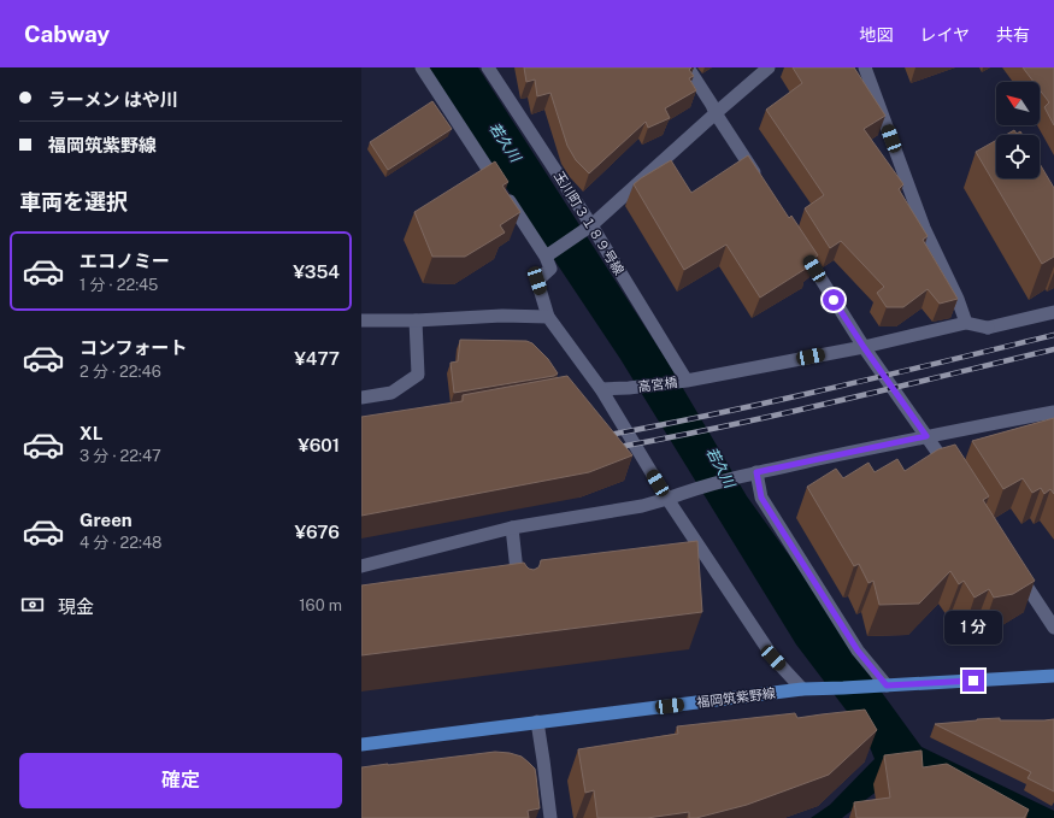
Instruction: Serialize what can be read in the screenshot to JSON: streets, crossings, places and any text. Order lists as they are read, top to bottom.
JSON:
{
  "streets": {
    "main road": ["福岡筑紫野線"],
    "street": ["玉川町３１８９号線", "高宮橋"]
  },
  "crossings": [
    ["玉川町３１８９号線", "高宮橋"]
  ],
  "water": ["若久川"],
  "north": "top left",
  "page": {
    "header": "Cabway",
    "nav": ["地図", "レイヤ", "共有"],
    "banner": ["ラーメン はや川", "福岡筑紫野線"],
    "heading": "車両を選択",
    "list": [
      {
        "name": "エコノミー",
        "note": "1 分 · 22:45",
        "value": "¥354"
      },
      {
        "name": "コンフォート",
        "note": "2 分 · 22:46",
        "value": "¥477"
      },
      {
        "name": "XL",
        "note": "3 分 · 22:47",
        "value": "¥601"
      },
      {
        "name": "Green",
        "note": "4 分 · 22:48",
        "value": "¥676"
      }
    ],
    "pay": ["現金", "160 m"],
    "bubble": "1 分",
    "buttons": "確定"
  }
}
